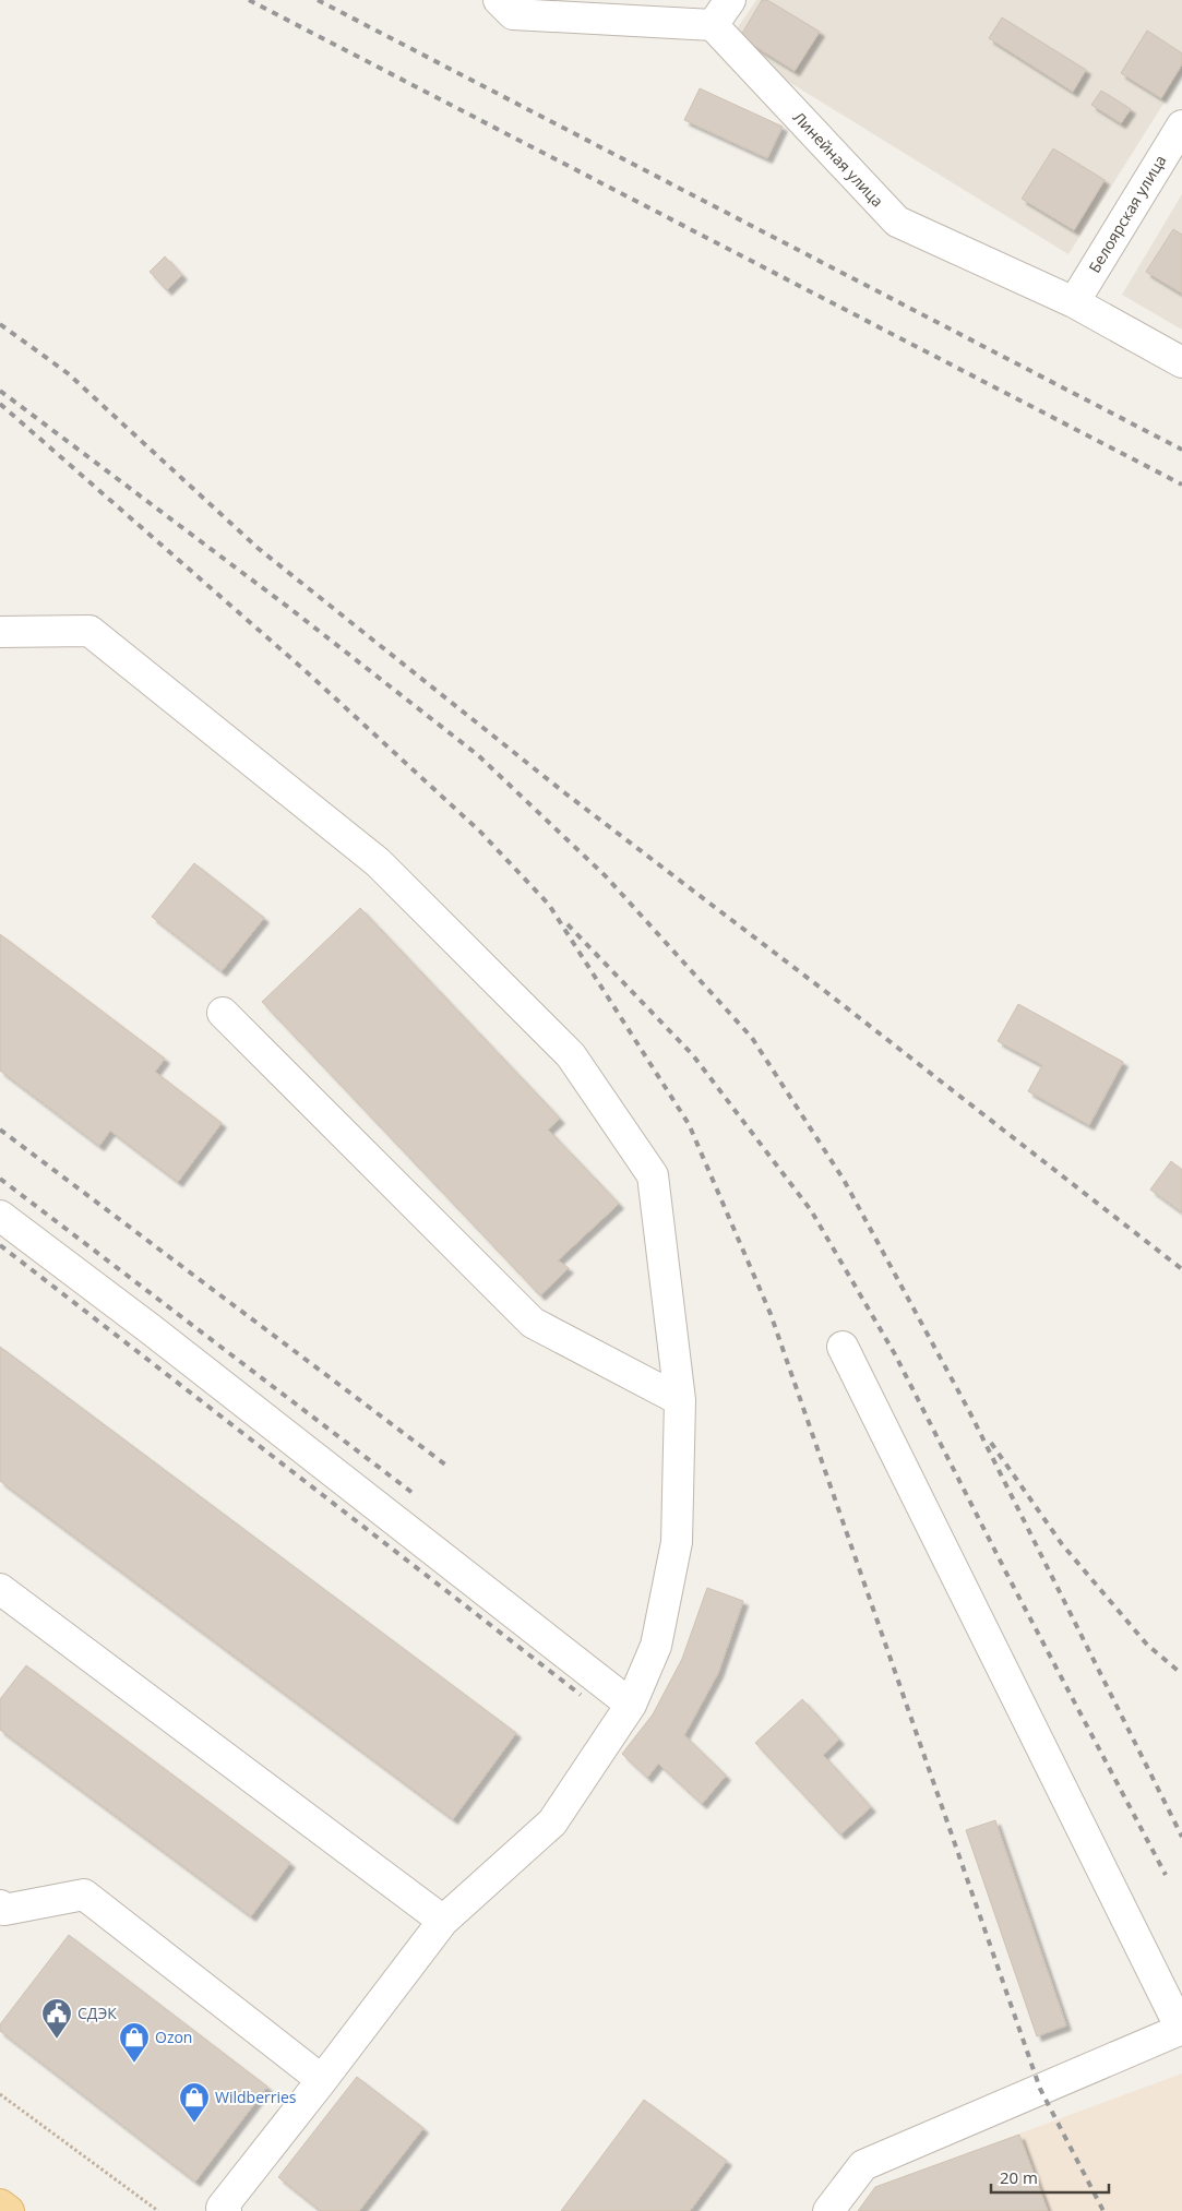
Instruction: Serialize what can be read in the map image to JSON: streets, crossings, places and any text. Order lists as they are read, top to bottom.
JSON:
{
  "streets": {
    "street": ["Линейная улица", "Белоярская улица"]
  },
  "crossings": [
    ["Линейная улица", "Белоярская улица"]
  ],
  "places": {
    "public building": ["СДЭК"],
    "shop": ["Ozon", "Wildberries"]
  },
  "scale_bar": "20 m"
}
